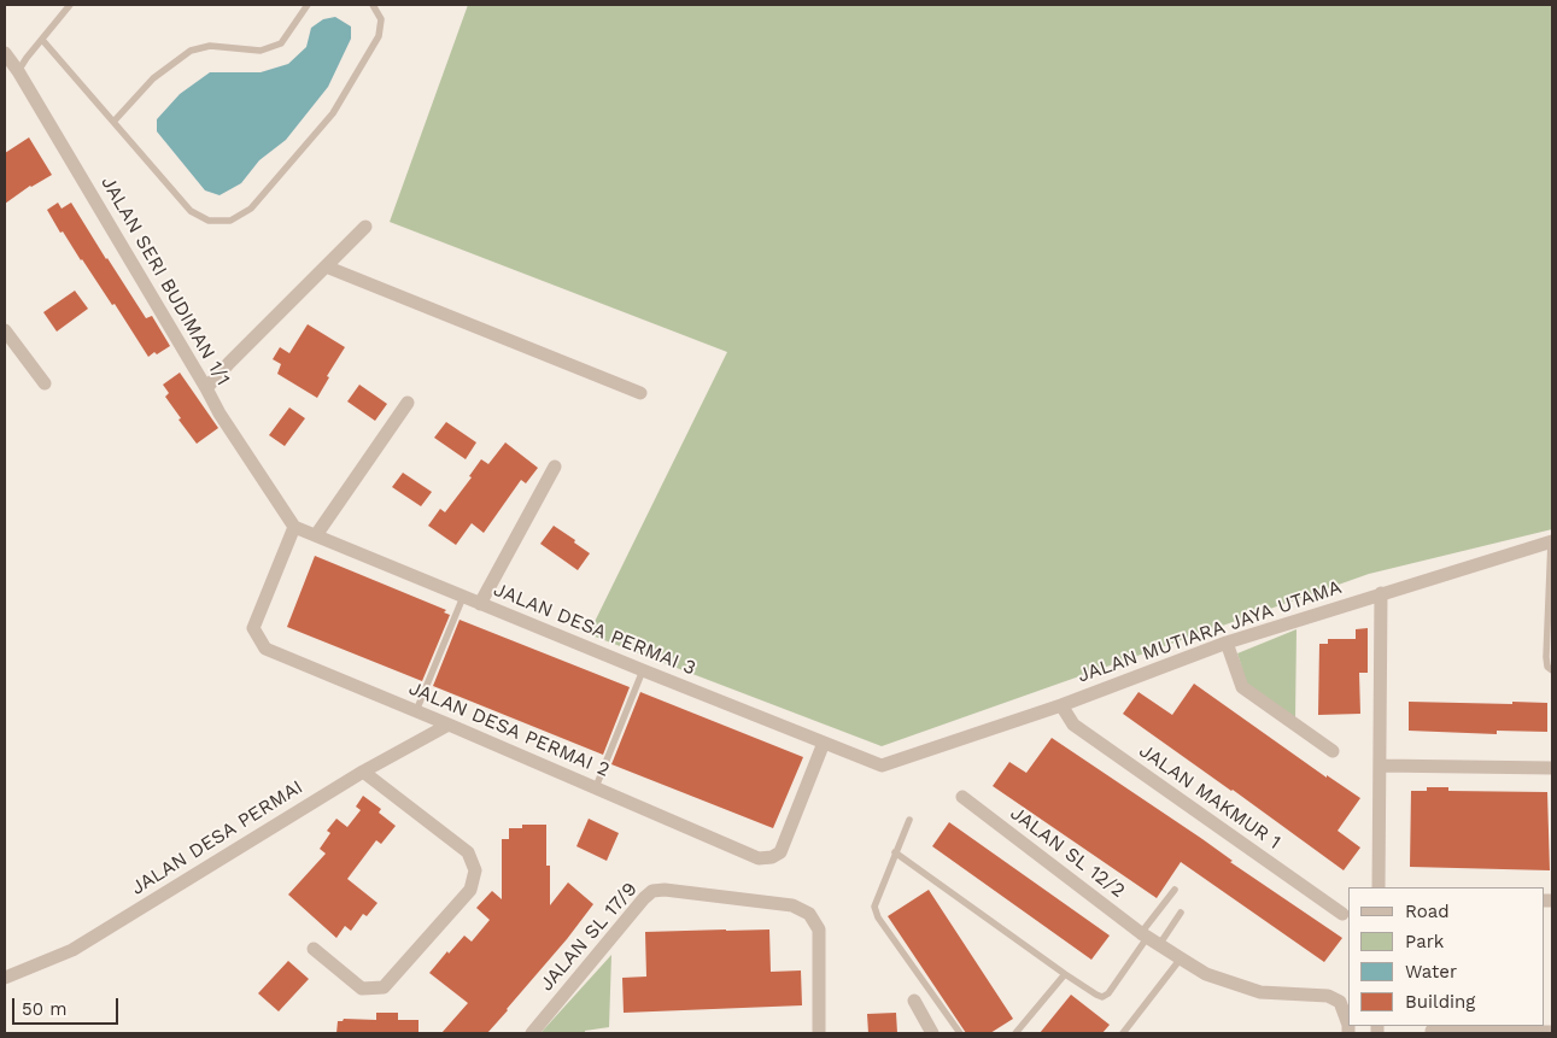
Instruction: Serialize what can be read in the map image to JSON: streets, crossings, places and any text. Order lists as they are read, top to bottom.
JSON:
{
  "streets": {
    "street": [
      "JALAN SERI BUDIMAN 1/1",
      "JALAN DESA PERMAI 3",
      "JALAN MUTIARA JAYA UTAMA",
      "JALAN DESA PERMAI 2",
      "JALAN MAKMUR 1",
      "JALAN DESA PERMAI",
      "JALAN SL 12/2",
      "JALAN SL 17/9"
    ]
  },
  "crossings": [
    ["JALAN SERI BUDIMAN 1/1", "JALAN DESA PERMAI 3"],
    ["JALAN SERI BUDIMAN 1/1", "JALAN DESA PERMAI 2"],
    ["JALAN DESA PERMAI 3", "JALAN MUTIARA JAYA UTAMA"],
    ["JALAN DESA PERMAI 3", "JALAN DESA PERMAI 2"],
    ["JALAN MUTIARA JAYA UTAMA", "JALAN MAKMUR 1"],
    ["JALAN DESA PERMAI 2", "JALAN DESA PERMAI"]
  ],
  "legend": [
    "Road",
    "Park",
    "Water",
    "Building"
  ],
  "scale_bar": "50 m"
}
